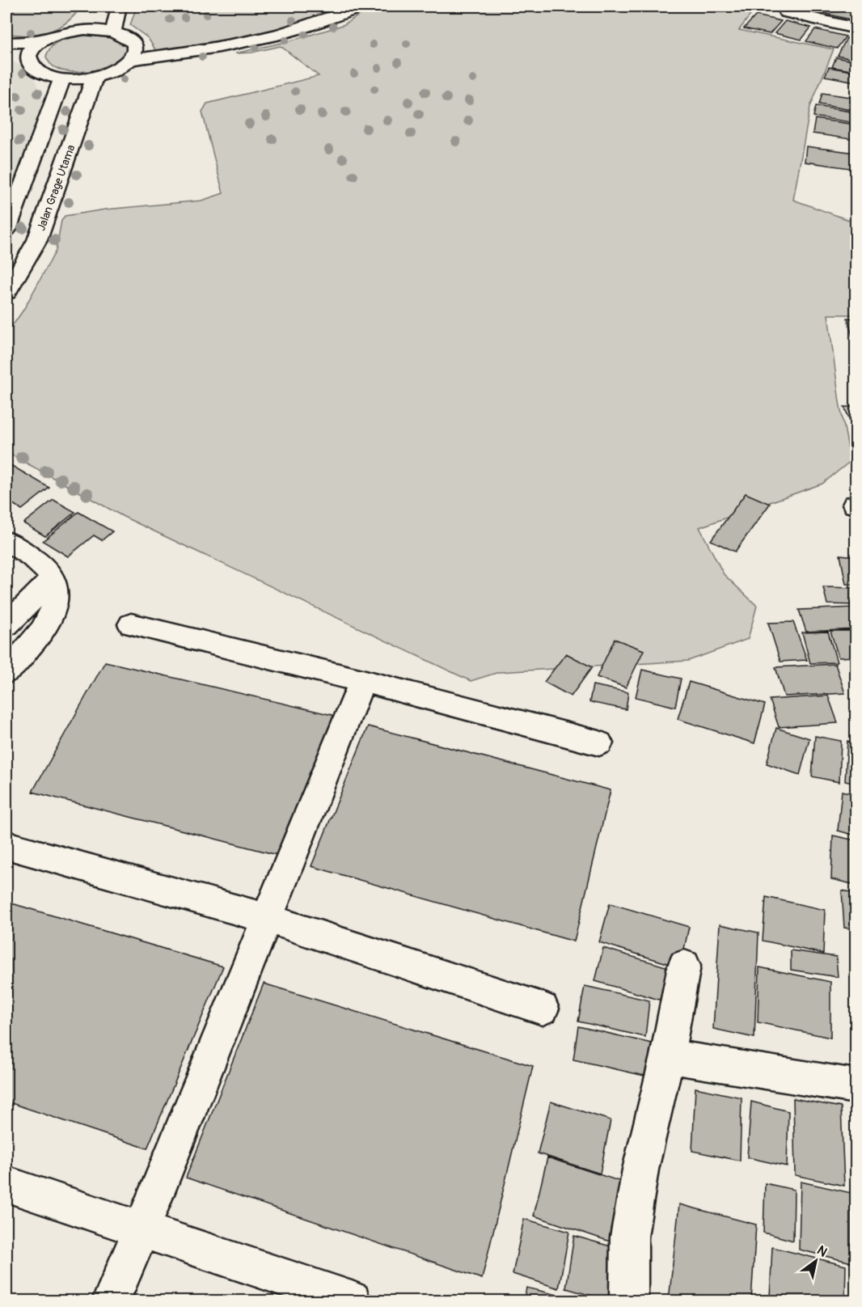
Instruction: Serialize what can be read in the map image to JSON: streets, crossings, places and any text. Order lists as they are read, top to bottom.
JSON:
{
  "streets": {
    "street": ["Jalan Grage Utama"]
  },
  "north": "top right"
}
